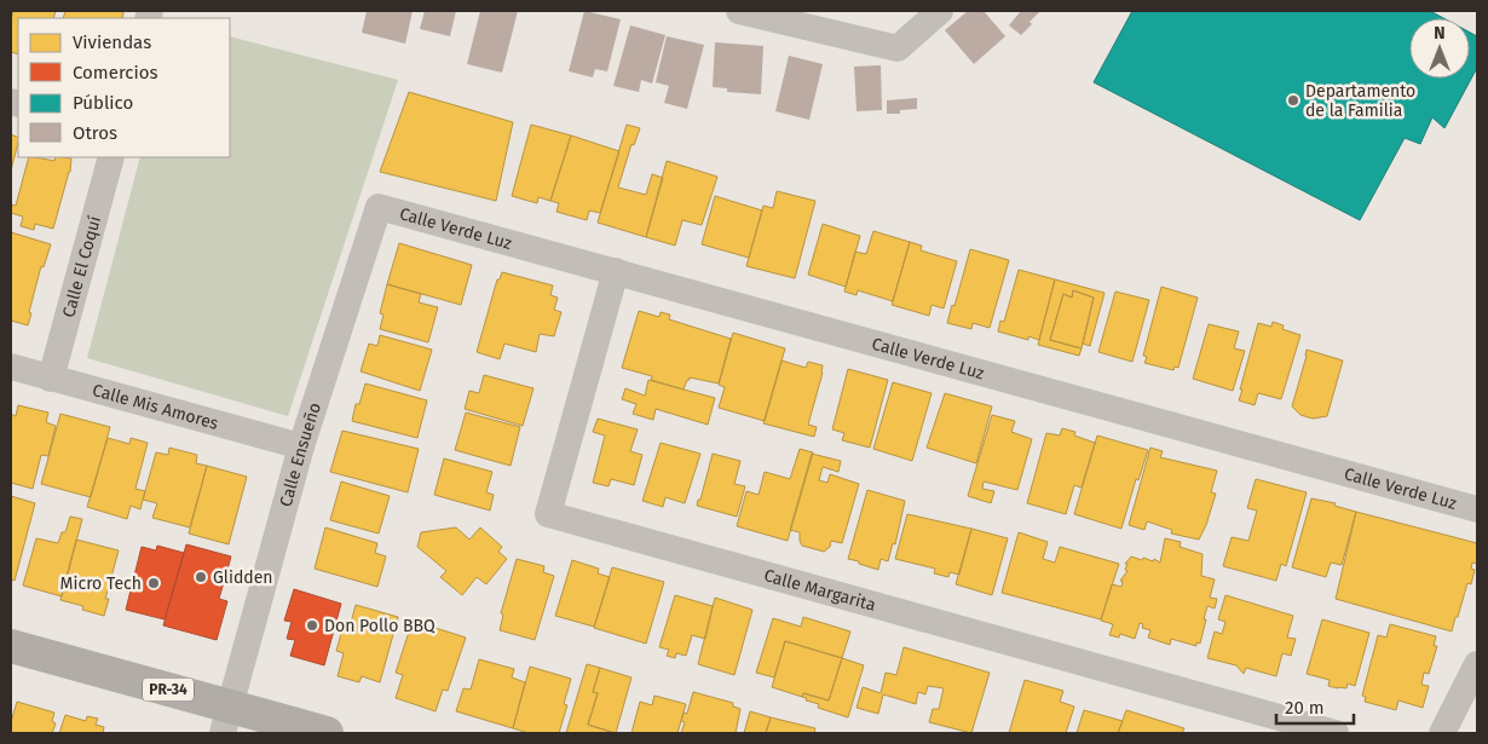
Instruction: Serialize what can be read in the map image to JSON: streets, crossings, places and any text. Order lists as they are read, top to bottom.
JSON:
{
  "streets": {
    "main road": ["PR-34"],
    "street": [
      "Calle Verde Luz",
      "Calle El Coquí",
      "Calle Mis Amores",
      "Calle Ensueño",
      "Calle Margarita"
    ]
  },
  "crossings": [
    ["Calle Verde Luz", "Calle Ensueño"],
    ["Calle Verde Luz", "Calle Margarita"],
    ["Calle El Coquí", "Calle Mis Amores"],
    ["Calle Mis Amores", "Calle Ensueño"],
    ["Calle Ensueño", "PR-34"]
  ],
  "places": [
    "Departamento de la Familia",
    "Glidden",
    "Micro Tech",
    "Don Pollo BBQ"
  ],
  "legend": [
    "Viviendas",
    "Comercios",
    "Público",
    "Otros"
  ],
  "scale_bar": "20 m",
  "north": "top"
}
